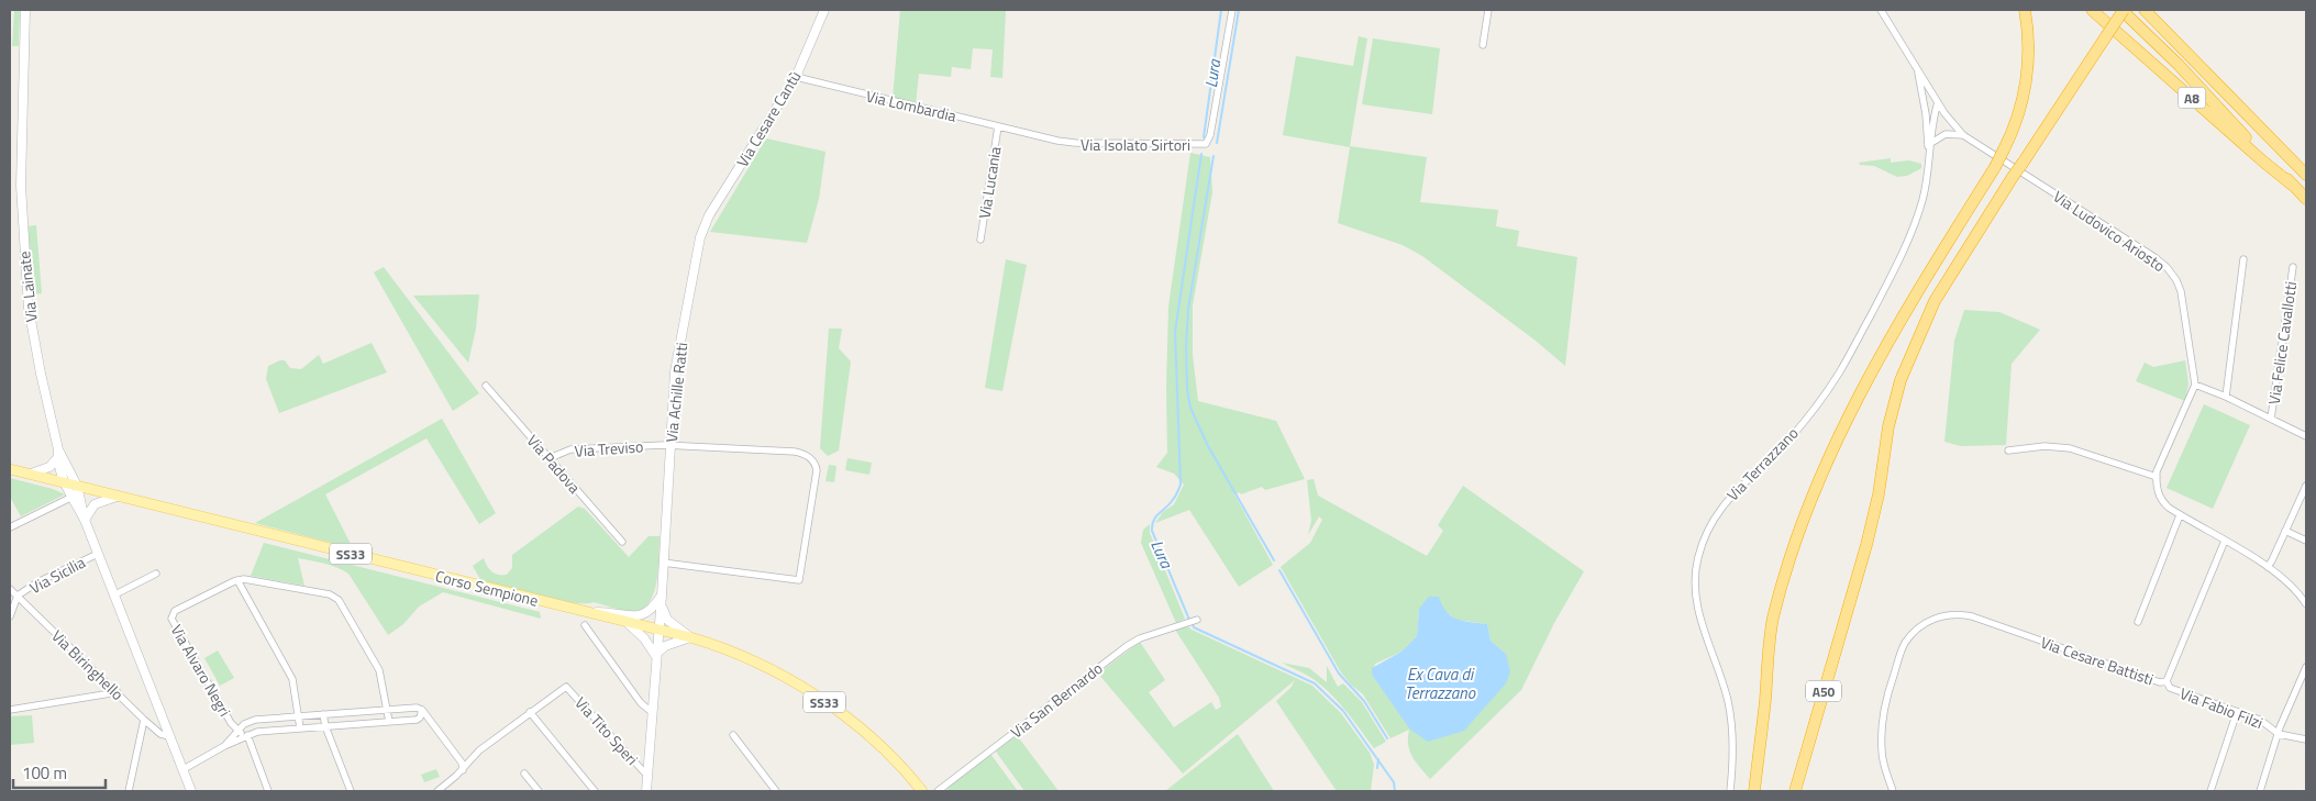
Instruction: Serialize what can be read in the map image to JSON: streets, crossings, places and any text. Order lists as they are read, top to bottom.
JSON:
{
  "streets": {
    "highway": ["A8", "A50"],
    "main road": ["SS33", "Corso Sempione"],
    "street": [
      "Via Lombardia",
      "Via Cesare Cantù",
      "Via Isolato Sirtori",
      "Via Lucania",
      "Via Ludovico Ariosto",
      "Via Lainate",
      "Via Felice Cavallotti",
      "Via Achille Ratti",
      "Via Treviso",
      "Via Padova",
      "Via Terrazzano",
      "Via Sicilia",
      "Via Cesare Battisti",
      "Via Biringhello",
      "Via Alvaro Negri",
      "Via San Bernardo",
      "Via Fabio Filzi",
      "Via Tito Speri"
    ]
  },
  "crossings": [
    ["A8", "A50"],
    ["Via Lombardia", "Via Cesare Cantù"],
    ["Via Lombardia", "Via Isolato Sirtori"],
    ["Via Lombardia", "Via Lucania"],
    ["Via Cesare Cantù", "Via Achille Ratti"],
    ["Via Ludovico Ariosto", "Via Terrazzano"],
    ["Via Lainate", "Via Sicilia"],
    ["Via Lainate", "Corso Sempione"],
    ["Via Lainate", "Via Biringhello"],
    ["Via Achille Ratti", "Via Treviso"],
    ["Via Achille Ratti", "Corso Sempione"],
    ["Via Achille Ratti", "Via Tito Speri"],
    ["Via Treviso", "Via Padova"],
    ["Via Sicilia", "Via Biringhello"],
    ["Via Cesare Battisti", "Via Fabio Filzi"]
  ],
  "water": ["Lura", "Ex Cava di Terrazzano"],
  "scale_bar": "100 m"
}
